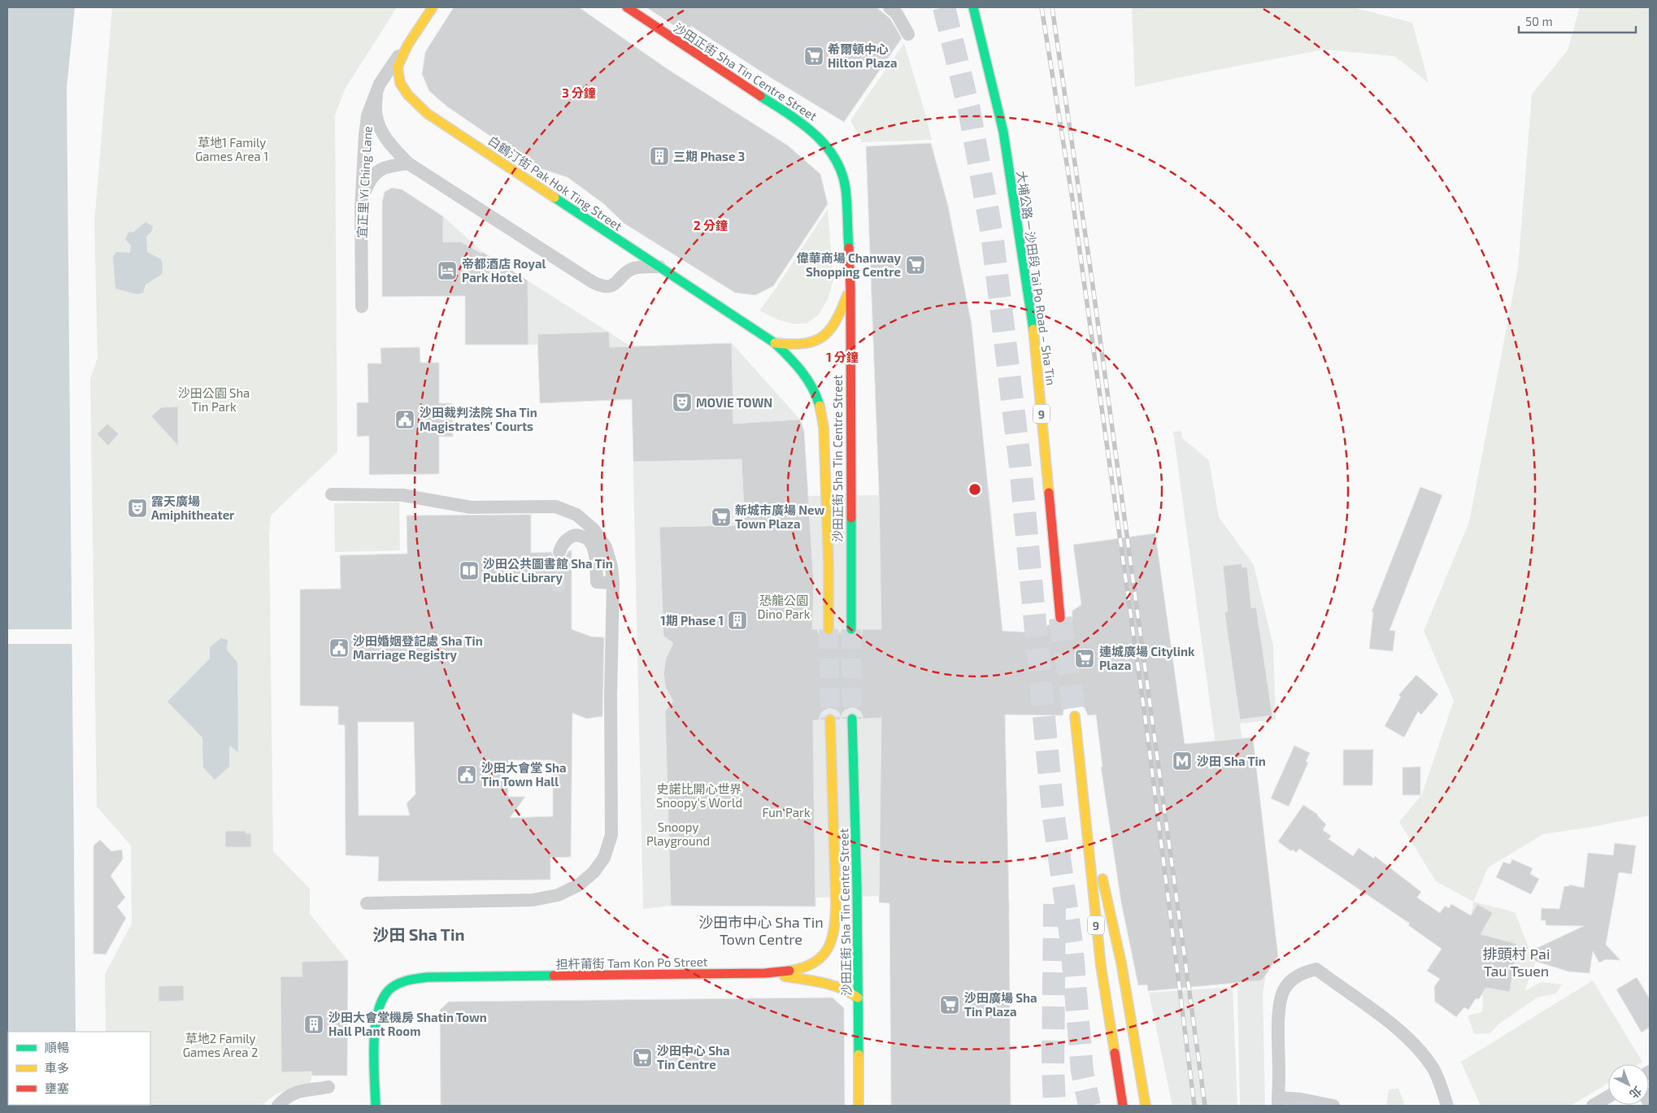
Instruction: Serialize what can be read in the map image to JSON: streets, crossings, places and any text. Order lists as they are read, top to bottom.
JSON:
{
  "streets": {
    "main road": [
      "沙田正街 Sha Tin Centre Street",
      "白鶴汀街 Pak Hok Ting Street",
      "大埔公路－沙田段 Tai Po Road – Sha Tin",
      "9",
      "担杆莆街 Tam Kon Po Street"
    ],
    "street": ["宜正里 Yi Ching Lane"]
  },
  "crossings": [
    ["沙田正街 Sha Tin Centre Street", "白鶴汀街 Pak Hok Ting Street"],
    ["沙田正街 Sha Tin Centre Street", "担杆莆街 Tam Kon Po Street"],
    ["宜正里 Yi Ching Lane", "白鶴汀街 Pak Hok Ting Street"]
  ],
  "districts": ["沙田市中心 Sha Tin Town Centre", "沙田 Sha Tin", "排頭村 Pai Tau Tsuen"],
  "parks": [
    "草地1 Family Games Area 1",
    "沙田公園 Sha Tin Park",
    "恐龍公園 Dino Park",
    "史諾比開心世界 Snoopy's World",
    "Fun Park",
    "Snoopy Playground",
    "草地2 Family Games Area 2"
  ],
  "places": {
    "supermarket": [
      "希爾頓中心 Hilton Plaza",
      "偉華商場 Chanway Shopping Centre",
      "新城市廣場 New Town Plaza",
      "連城廣場 Citylink Plaza",
      "沙田廣場 Sha Tin Plaza",
      "沙田中心 Sha Tin Centre"
    ],
    "building": ["三期 Phase 3", "1期 Phase 1", "沙田大會堂機房 Shatin Town Hall Plant Room"],
    "hotel": ["帝都酒店 Royal Park Hotel"],
    "theatre": ["MOVIE TOWN", "露天廣場 Amiphitheater"],
    "public building": ["沙田裁判法院 Sha Tin Magistrates' Courts", "沙田婚姻登記處 Sha Tin Marriage Registry", "沙田大會堂 Sha Tin Town Hall"],
    "library": ["沙田公共圖書館 Sha Tin Public Library"],
    "metro station": ["沙田 Sha Tin"]
  },
  "legend": ["順暢", "車多", "壅塞"],
  "scale_bar": "50 m",
  "north": "bottom right",
  "rings": ["3 分鐘", "2 分鐘", "1 分鐘"]
}
